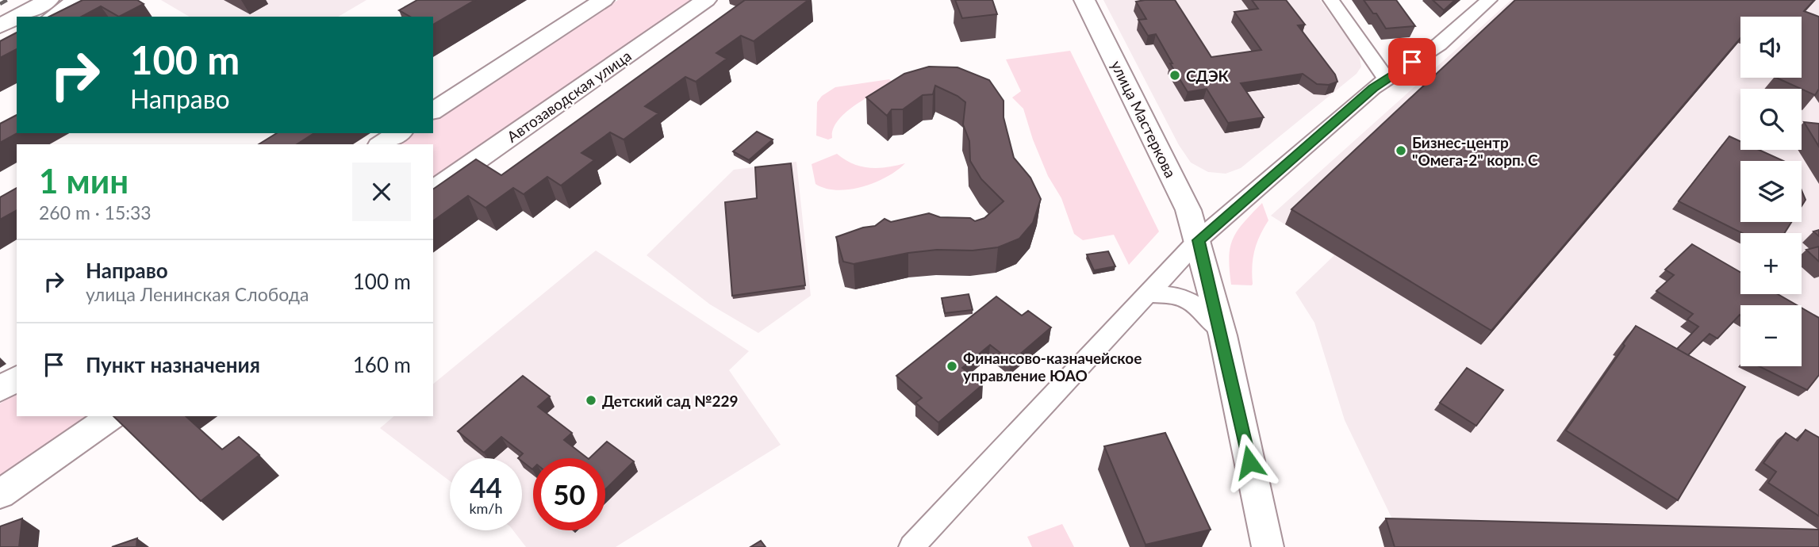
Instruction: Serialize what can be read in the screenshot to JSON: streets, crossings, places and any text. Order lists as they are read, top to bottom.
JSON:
{
  "streets": {
    "main road": ["Автозаводская улица", "улица Мастеркова"]
  },
  "places": [
    "СДЭК",
    "Бизнес-центр \"Омега-2\" корп. C",
    "Финансово-казначейское управление ЮАО",
    "Детский сад №229"
  ],
  "page": {
    "map_buttons": ["+", "−"],
    "turn": ["100 m", "Направо"],
    "heading": ["1 мин", "260 m · 15:33"],
    "list": [
      {
        "name": "Направо",
        "note": "улица Ленинская Слобода",
        "value": "100 m"
      },
      {
        "name": "Пункт назначения",
        "value": "160 m"
      }
    ],
    "speed": "44 km/h",
    "limit": "50"
  }
}
